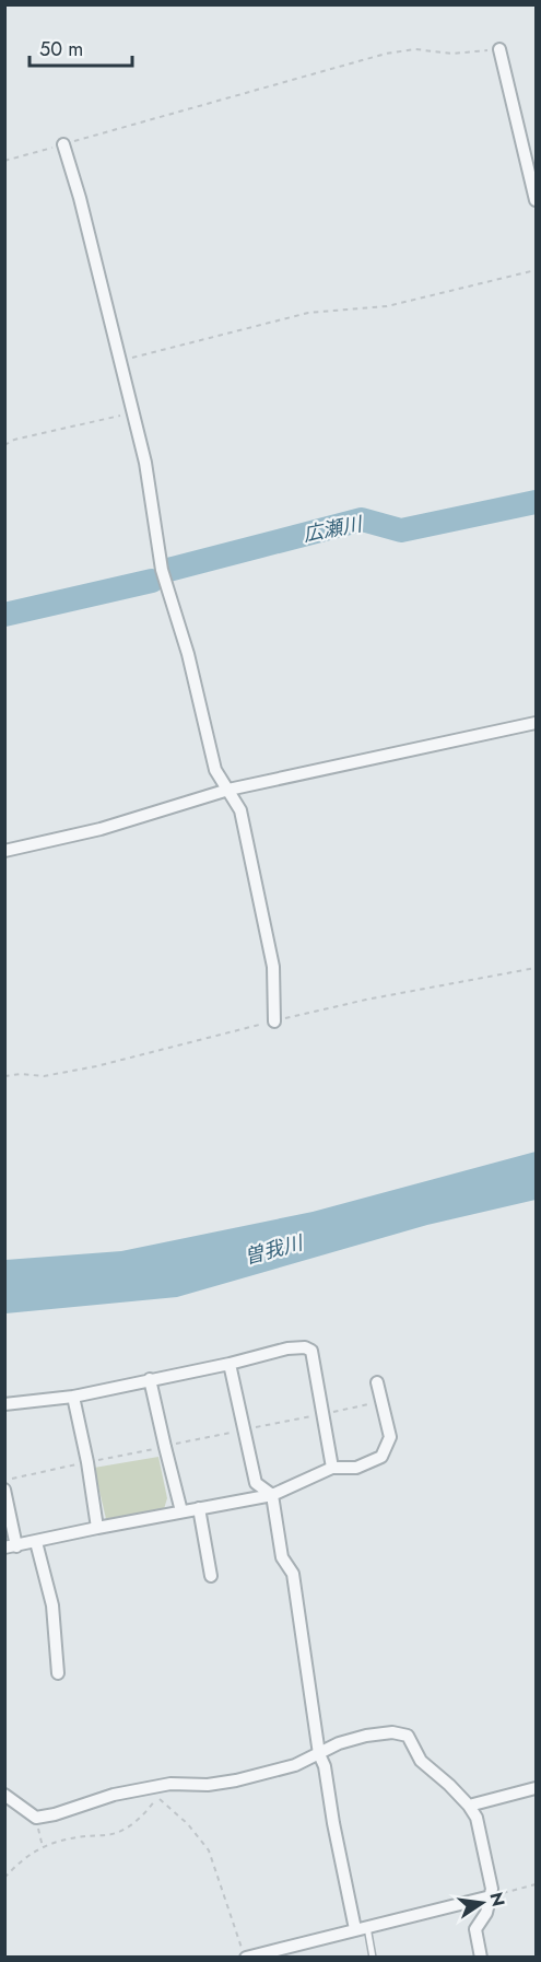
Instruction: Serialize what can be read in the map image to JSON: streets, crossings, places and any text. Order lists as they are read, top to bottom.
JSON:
{
  "water": ["広瀬川", "曽我川"],
  "scale_bar": "50 m",
  "north": "right"
}
